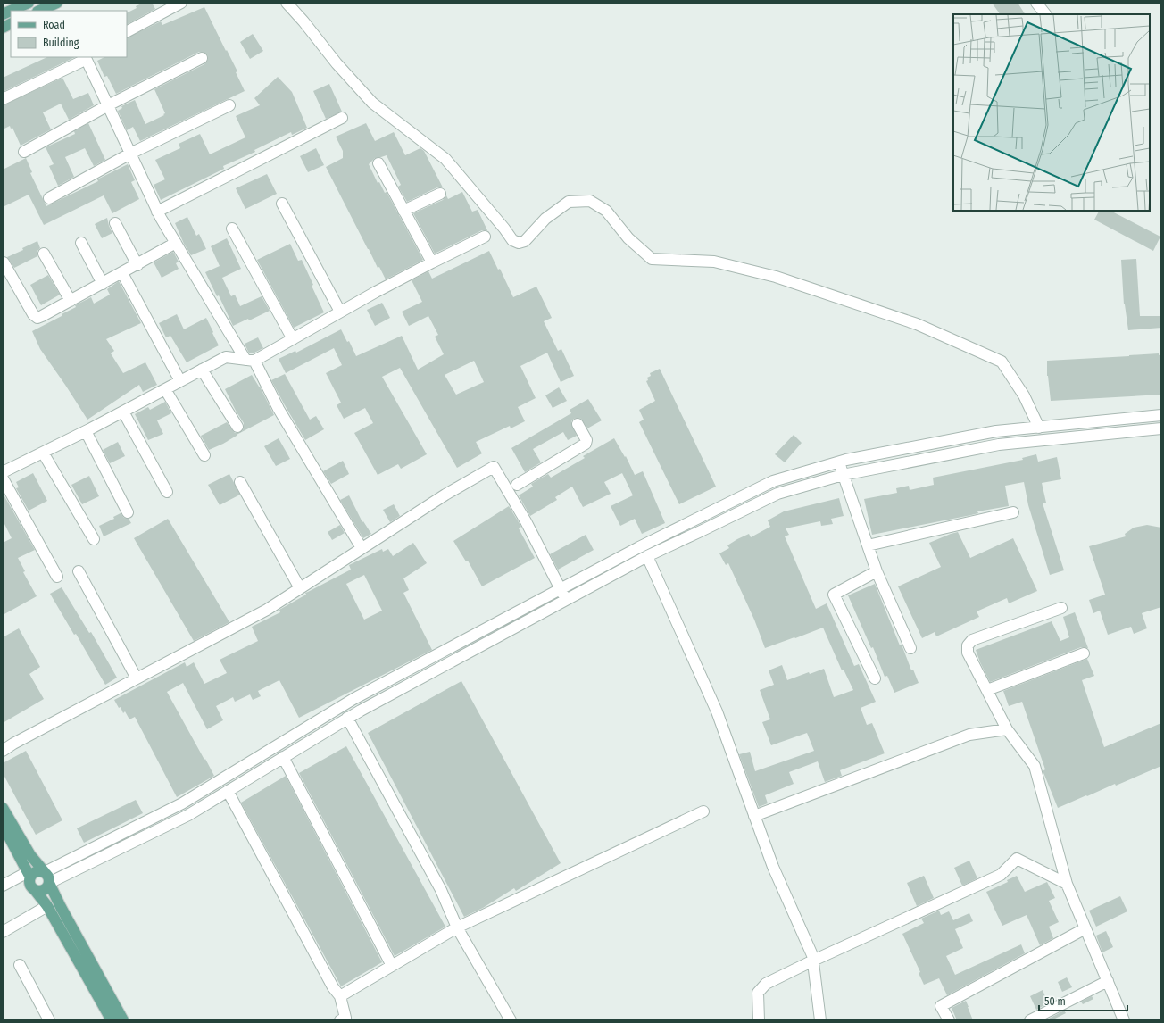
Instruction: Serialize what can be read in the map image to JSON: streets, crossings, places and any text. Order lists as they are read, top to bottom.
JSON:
{
  "legend": ["Road", "Building"],
  "scale_bar": "50 m"
}
